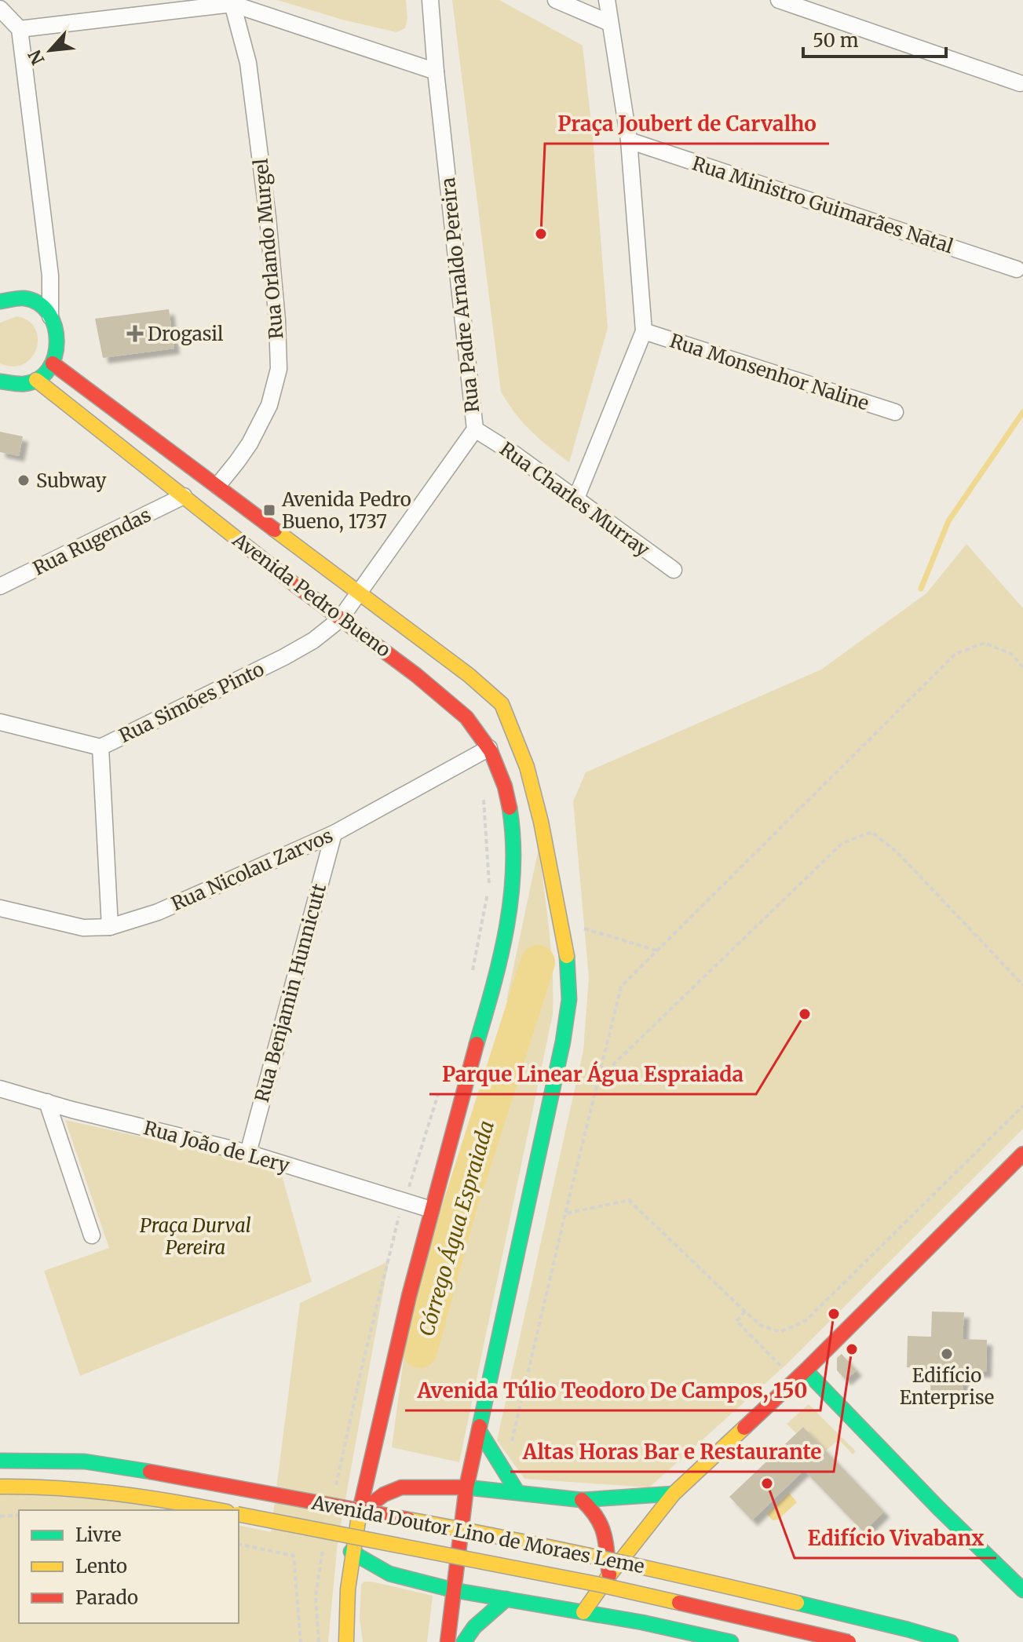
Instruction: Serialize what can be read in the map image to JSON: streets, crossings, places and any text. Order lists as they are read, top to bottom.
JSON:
{
  "streets": {
    "main road": ["Avenida Pedro Bueno", "Avenida Doutor Lino de Moraes Leme"],
    "street": [
      "Rua Ministro Guimarães Natal",
      "Rua Orlando Murgel",
      "Rua Padre Arnaldo Pereira",
      "Rua Monsenhor Naline",
      "Rua Charles Murray",
      "Rua Rugendas",
      "Rua Simões Pinto",
      "Rua Nicolau Zarvos",
      "Rua Benjamin Hunnicutt",
      "Rua João de Lery"
    ]
  },
  "crossings": [
    ["Rua Orlando Murgel", "Avenida Pedro Bueno"],
    ["Rua Padre Arnaldo Pereira", "Rua Charles Murray"],
    ["Rua Padre Arnaldo Pereira", "Avenida Pedro Bueno"],
    ["Rua Padre Arnaldo Pereira", "Rua Simões Pinto"],
    ["Rua Rugendas", "Avenida Pedro Bueno"],
    ["Avenida Pedro Bueno", "Rua Simões Pinto"],
    ["Avenida Pedro Bueno", "Rua Nicolau Zarvos"],
    ["Avenida Pedro Bueno", "Rua João de Lery"],
    ["Rua Nicolau Zarvos", "Rua Benjamin Hunnicutt"],
    ["Rua Benjamin Hunnicutt", "Rua João de Lery"]
  ],
  "water": ["Córrego Água Espraiada"],
  "parks": ["Praça Durval Pereira"],
  "places": {
    "other": [
      "Praça Joubert de Carvalho",
      "Subway",
      "Parque Linear Água Espraiada",
      "Avenida Túlio Teodoro De Campos, 150",
      "Altas Horas Bar e Restaurante",
      "Edifício Enterprise",
      "Edifício Vivabanx"
    ],
    "health": ["Drogasil"],
    "transit": ["Avenida Pedro Bueno, 1737"]
  },
  "legend": ["Livre", "Lento", "Parado"],
  "scale_bar": "50 m",
  "north": "bottom left"
}
